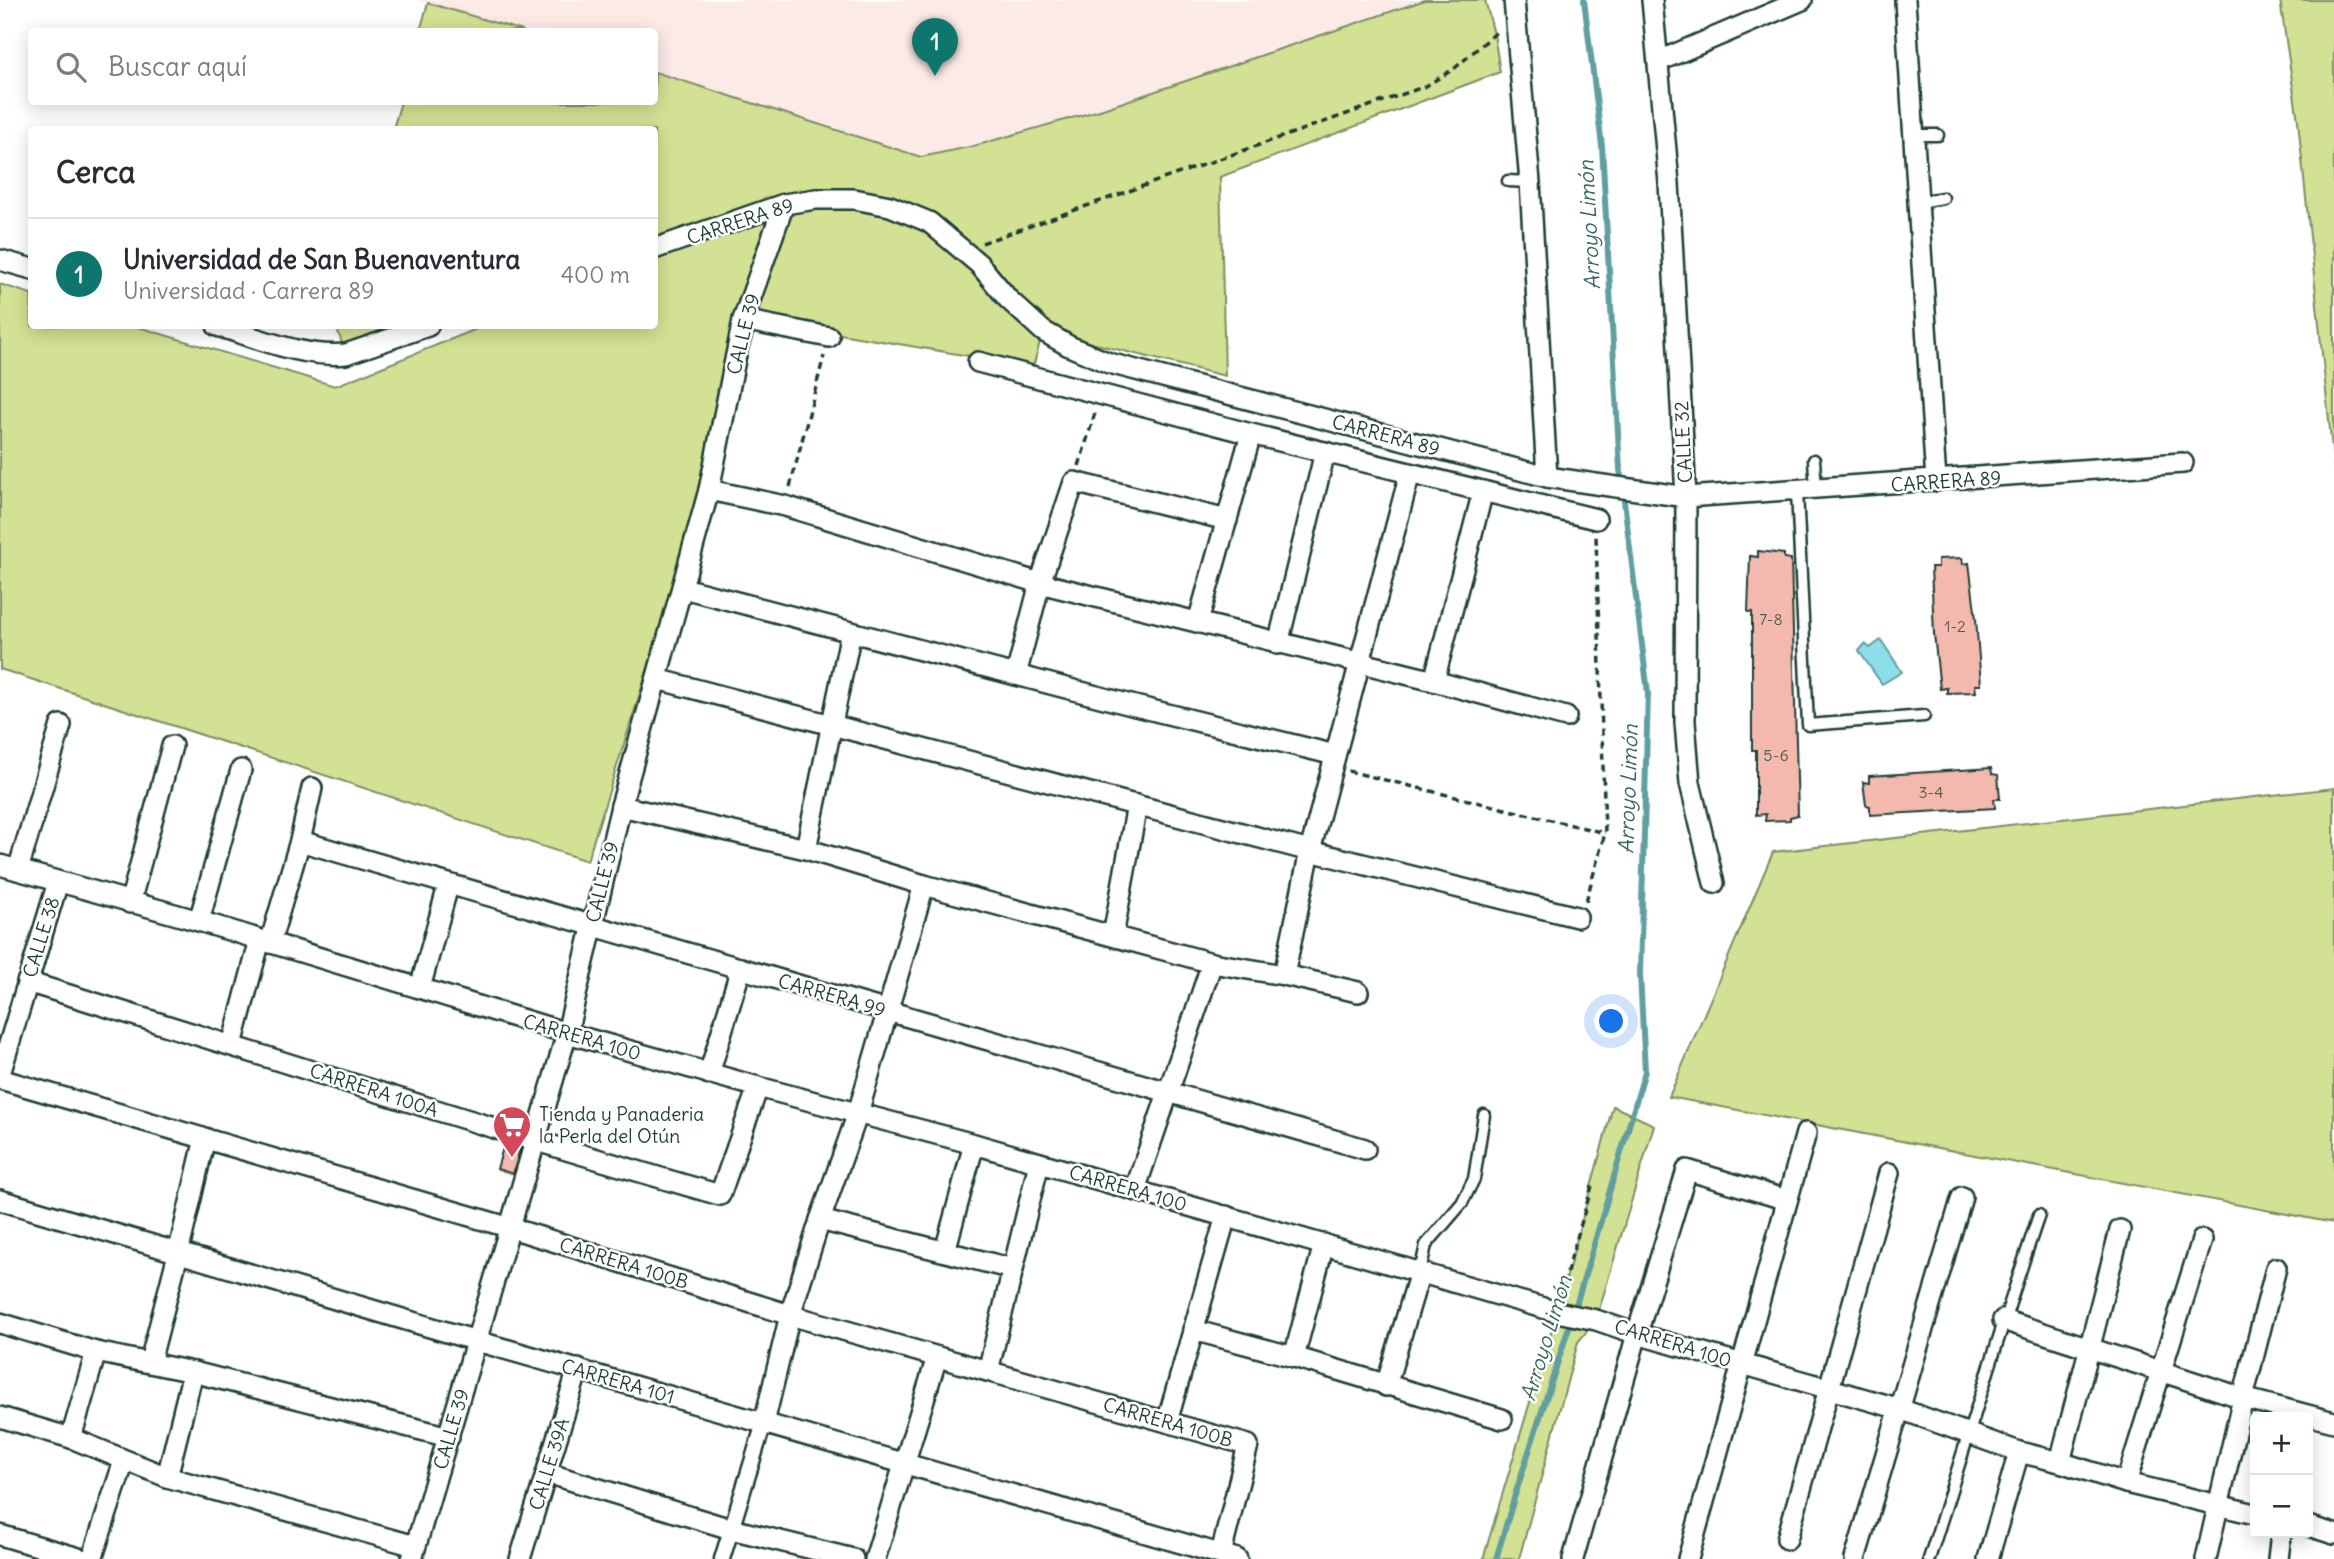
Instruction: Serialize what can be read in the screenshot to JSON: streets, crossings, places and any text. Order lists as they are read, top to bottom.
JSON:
{
  "streets": {
    "street": [
      "CARRERA 89",
      "CALLE 39",
      "CALLE 32",
      "CALLE 38",
      "CARRERA 99",
      "CARRERA 100",
      "CARRERA 100A",
      "CARRERA 100B",
      "CARRERA 101",
      "CALLE 39A"
    ]
  },
  "crossings": [
    ["CARRERA 89", "CALLE 39"],
    ["CARRERA 89", "CALLE 32"],
    ["CALLE 39", "CARRERA 99"],
    ["CALLE 39", "CARRERA 100"],
    ["CALLE 39", "CARRERA 100A"],
    ["CALLE 39", "CARRERA 100B"],
    ["CALLE 39", "CARRERA 101"],
    ["CALLE 38", "CARRERA 100"],
    ["CALLE 38", "CARRERA 100A"],
    ["CALLE 38", "CARRERA 100B"],
    ["CARRERA 100", "CARRERA 100A"],
    ["CARRERA 100B", "CARRERA 101"],
    ["CARRERA 101", "CALLE 39A"]
  ],
  "water": ["Arroyo Limón"],
  "places": {
    "supermarket": ["Tienda y Panaderia la Perla del Otún"]
  },
  "house_numbers": [
    "7-8",
    "1-2",
    "5-6",
    "3-4"
  ],
  "page": {
    "pins": "1",
    "search": "Buscar aquí",
    "heading": "Cerca",
    "list": [
      {
        "mark": "1",
        "name": "Universidad de San Buenaventura",
        "note": "Universidad · Carrera 89",
        "value": "400 m"
      }
    ],
    "map_buttons": ["+", "−"]
  }
}
